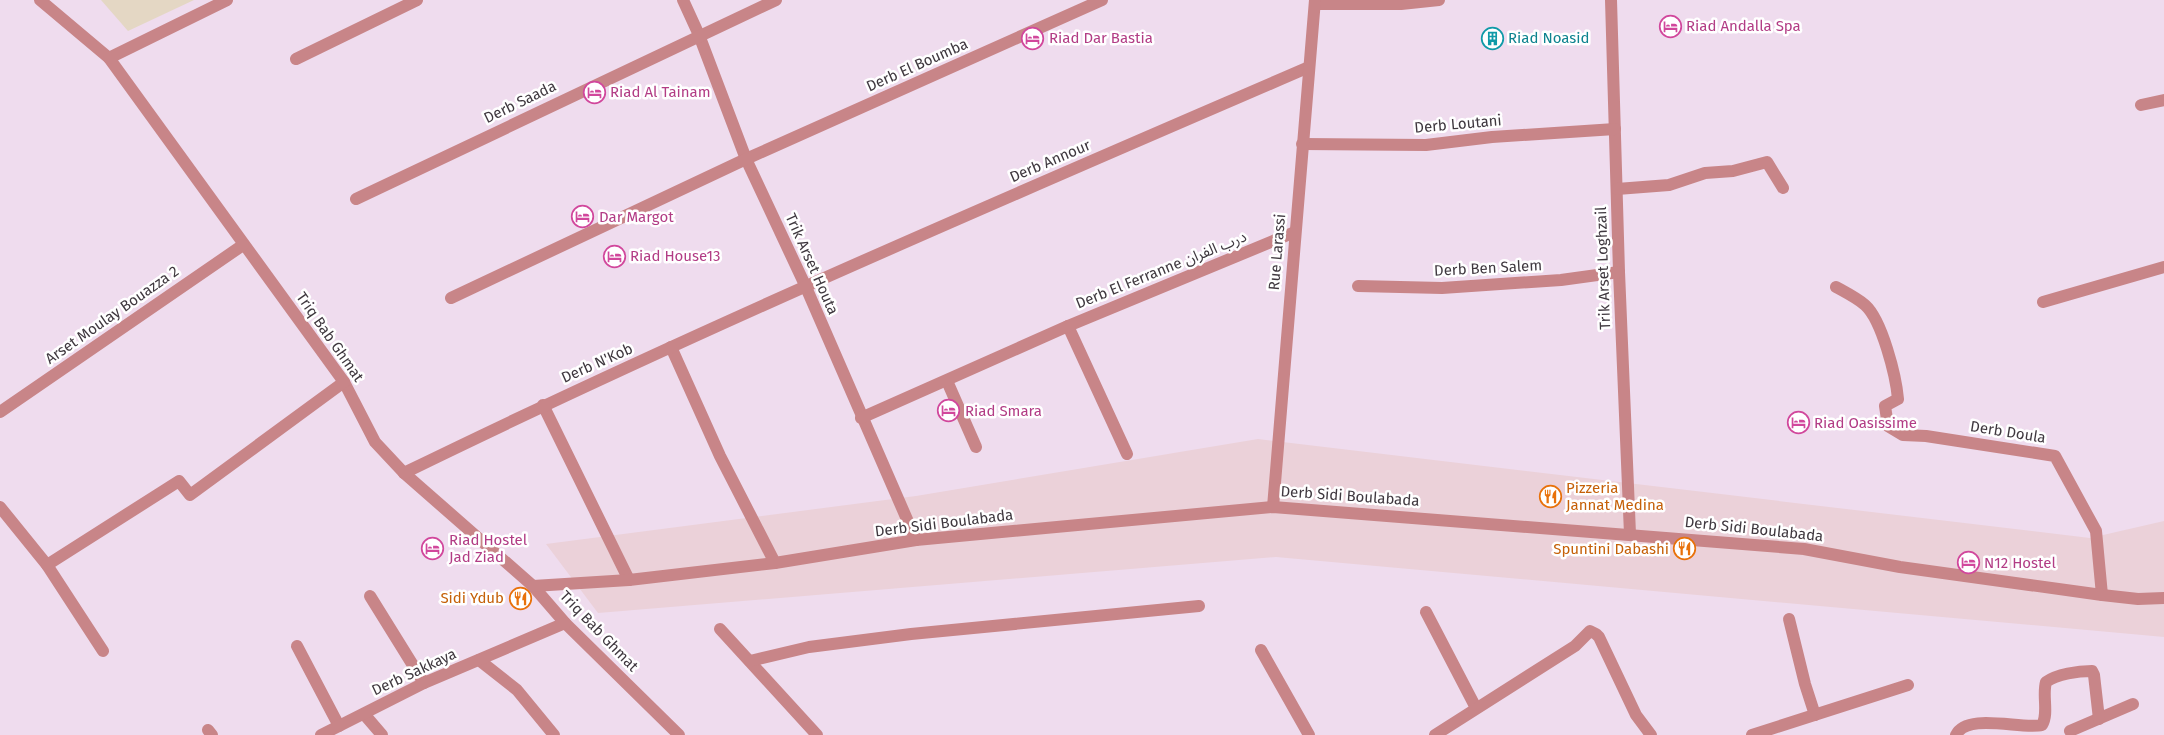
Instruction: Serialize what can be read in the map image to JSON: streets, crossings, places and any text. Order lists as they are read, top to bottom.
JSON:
{
  "streets": {
    "street": [
      "Derb El Boumba",
      "Derb Saada",
      "Derb Loutani",
      "Derb Annour",
      "Rue Larassi",
      "Trik Arset Houta",
      "Derb Ben Salem",
      "Trik Arset Loghzail",
      "Derb El Ferranne درب الفران",
      "Arset Moulay Bouazza 2",
      "Triq Bab Ghmat",
      "Derb N'Kob",
      "Derb Doula",
      "Derb Sidi Boulabada",
      "Derb Sakkaya"
    ]
  },
  "crossings": [
    ["Derb El Boumba", "Trik Arset Houta"],
    ["Derb Saada", "Trik Arset Houta"],
    ["Derb Loutani", "Rue Larassi"],
    ["Derb Loutani", "Trik Arset Loghzail"],
    ["Derb Annour", "Rue Larassi"],
    ["Derb Annour", "Trik Arset Houta"],
    ["Derb Annour", "Derb N'Kob"],
    ["Rue Larassi", "Derb El Ferranne درب الفران"],
    ["Rue Larassi", "Derb Sidi Boulabada"],
    ["Trik Arset Houta", "Derb El Ferranne درب الفران"],
    ["Trik Arset Houta", "Derb N'Kob"],
    ["Trik Arset Houta", "Derb Sidi Boulabada"],
    ["Derb Ben Salem", "Trik Arset Loghzail"],
    ["Trik Arset Loghzail", "Derb Sidi Boulabada"],
    ["Arset Moulay Bouazza 2", "Triq Bab Ghmat"],
    ["Triq Bab Ghmat", "Derb N'Kob"],
    ["Triq Bab Ghmat", "Derb Sidi Boulabada"],
    ["Triq Bab Ghmat", "Derb Sakkaya"],
    ["Derb Doula", "Derb Sidi Boulabada"]
  ],
  "places": {
    "hotel": [
      "Riad Andalla Spa",
      "Riad Dar Bastia",
      "Riad Al Tainam",
      "Dar Margot",
      "Riad House13",
      "Riad Smara",
      "Riad Oasissime",
      "Riad Hostel Jad Ziad",
      "N12 Hostel"
    ],
    "building": ["Riad Noasid"],
    "restaurant": ["Pizzeria Jannat Medina", "Spuntini Dabashi", "Sidi Ydub"]
  }
}
